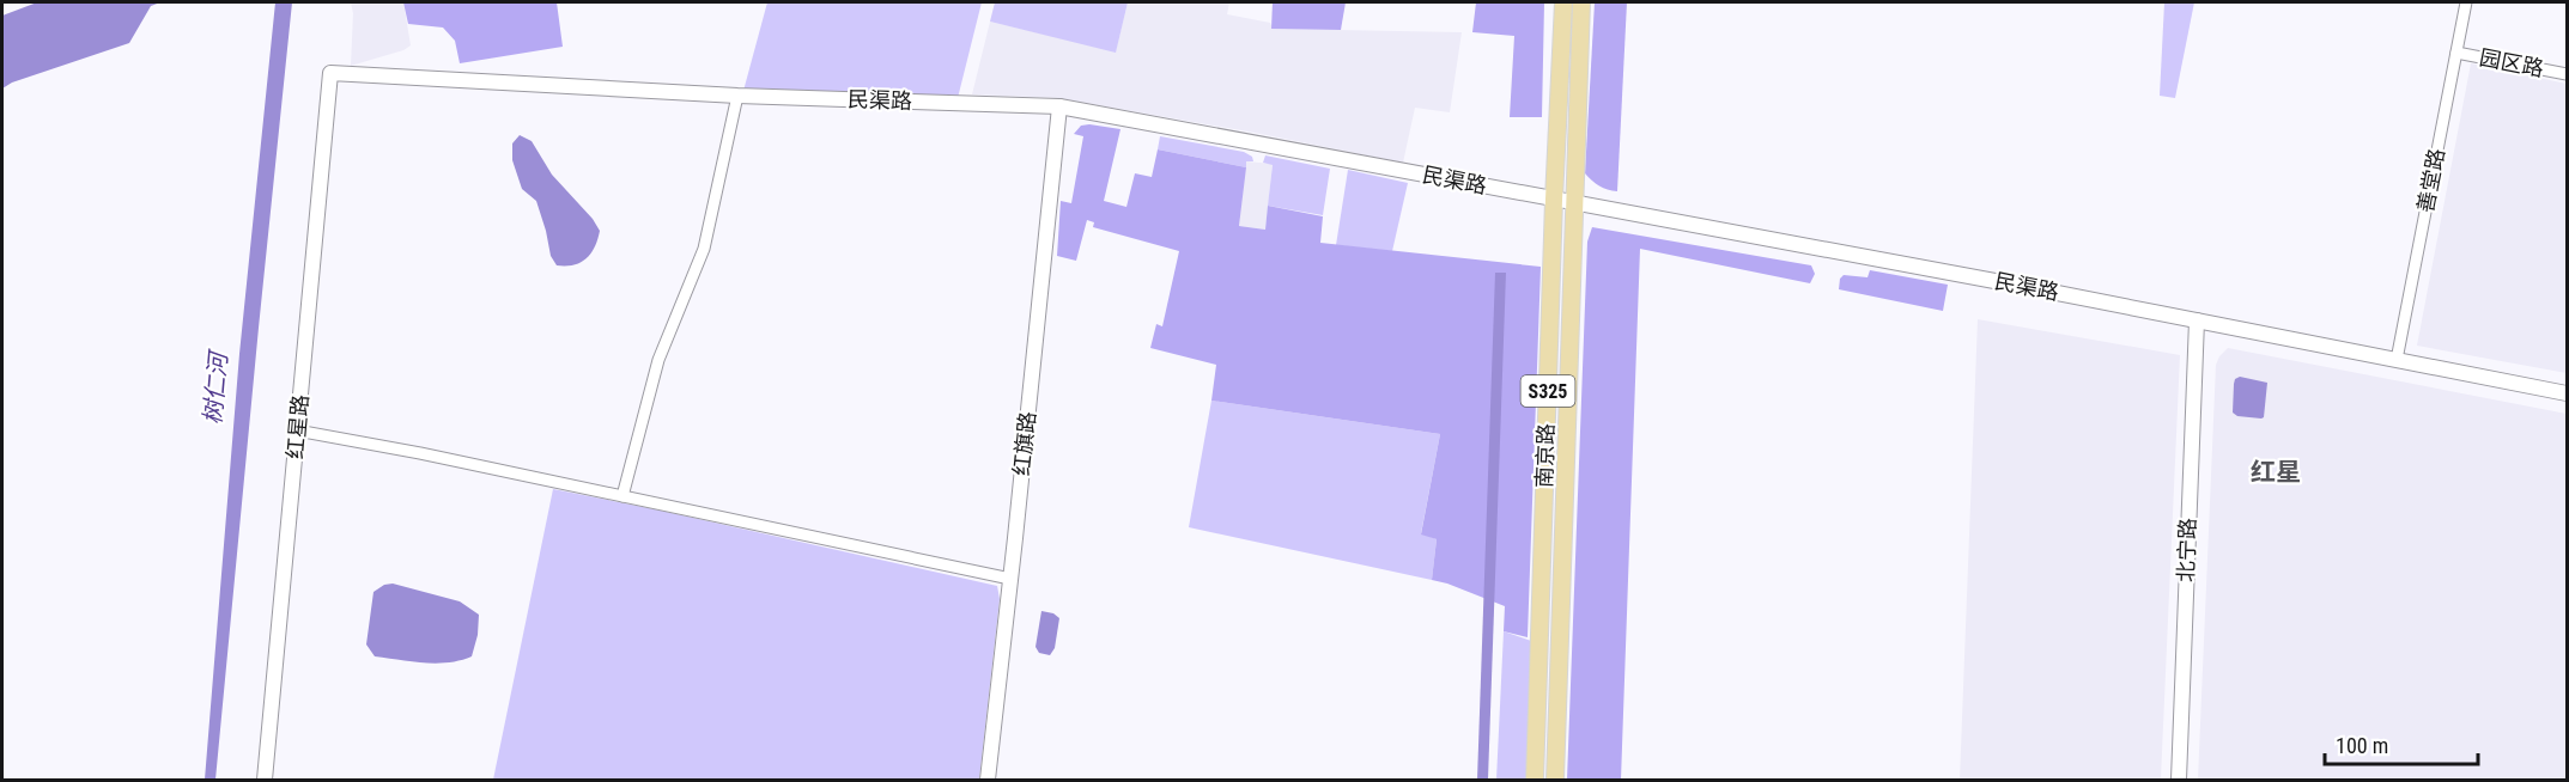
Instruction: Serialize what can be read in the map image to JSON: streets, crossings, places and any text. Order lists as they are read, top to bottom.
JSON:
{
  "streets": {
    "main road": ["S325", "南京路"],
    "street": [
      "园区路",
      "民渠路",
      "善堂路",
      "红星路",
      "红旗路",
      "北宁路"
    ]
  },
  "crossings": [
    ["园区路", "善堂路"],
    ["民渠路", "善堂路"],
    ["民渠路", "红星路"],
    ["民渠路", "红旗路"],
    ["民渠路", "南京路"],
    ["民渠路", "北宁路"]
  ],
  "districts": ["红星"],
  "water": ["树仁河"],
  "scale_bar": "100 m"
}
